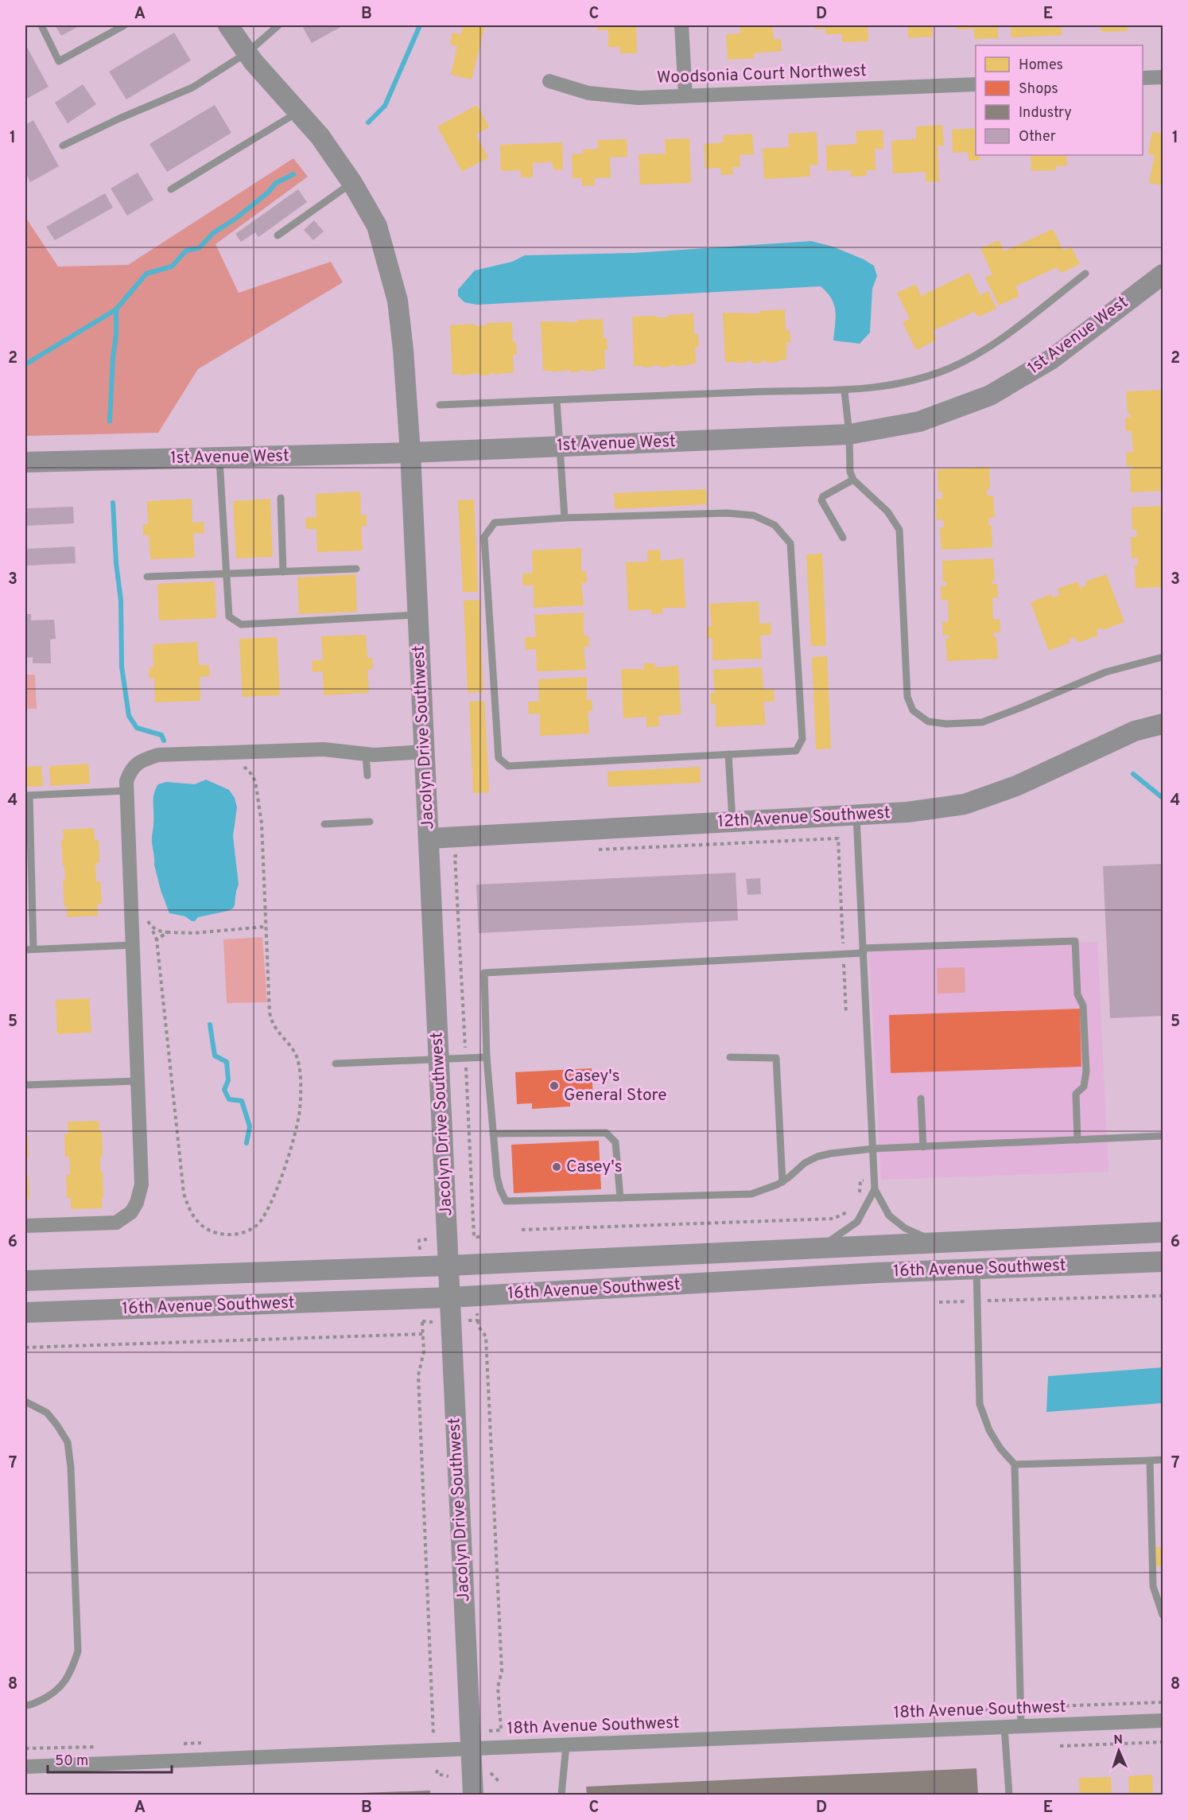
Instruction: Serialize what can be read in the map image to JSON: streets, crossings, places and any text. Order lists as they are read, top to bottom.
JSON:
{
  "streets": {
    "street": [
      "Woodsonia Court Northwest",
      "1st Avenue West",
      "Jacolyn Drive Southwest",
      "12th Avenue Southwest",
      "16th Avenue Southwest",
      "18th Avenue Southwest"
    ]
  },
  "crossings": [
    ["1st Avenue West", "Jacolyn Drive Southwest"],
    ["Jacolyn Drive Southwest", "12th Avenue Southwest"],
    ["Jacolyn Drive Southwest", "16th Avenue Southwest"],
    ["Jacolyn Drive Southwest", "18th Avenue Southwest"]
  ],
  "places": ["Casey's General Store", "Casey's"],
  "legend": [
    "Homes",
    "Shops",
    "Industry",
    "Other"
  ],
  "scale_bar": "50 m",
  "north": "top",
  "grid": {
    "columns": [
      "A",
      "B",
      "C",
      "D",
      "E"
    ],
    "rows": [
      "1",
      "2",
      "3",
      "4",
      "5",
      "6",
      "7",
      "8"
    ]
  }
}
